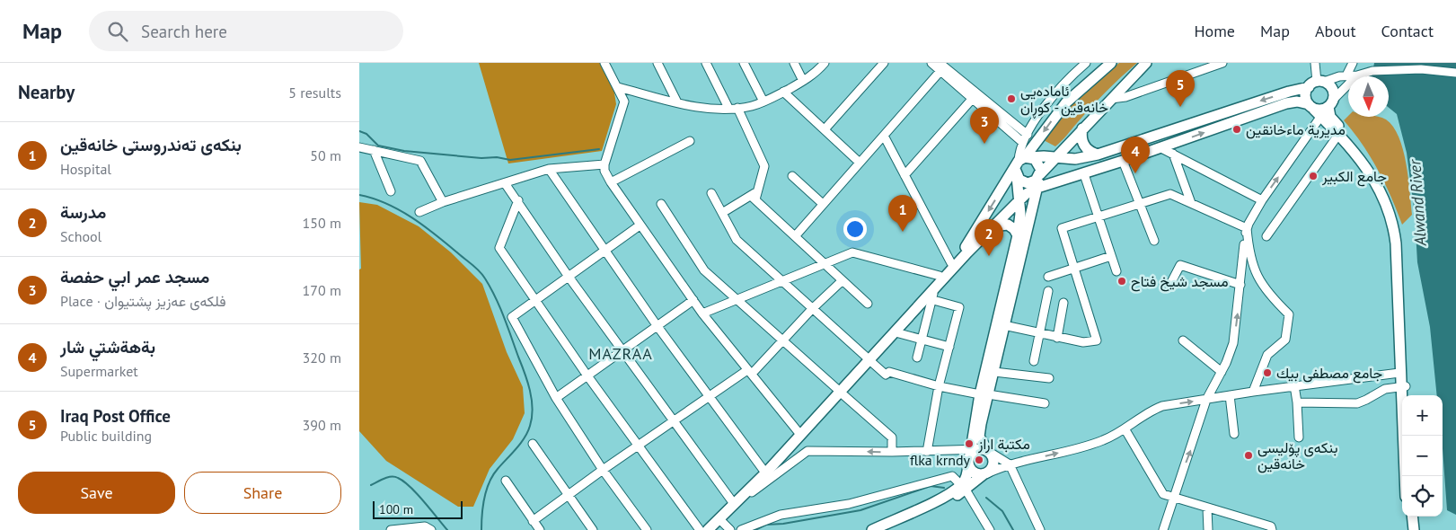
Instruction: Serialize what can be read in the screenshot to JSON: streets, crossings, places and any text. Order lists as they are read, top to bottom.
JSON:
{
  "districts": ["MAZRAA"],
  "water": ["Alwand River"],
  "places": [
    "ئامادەیی خانەقین - کوڕان",
    "مديرية ماءخانقين",
    "جامع الكبير",
    "مسجد شيخ فتاح",
    "جامع مصطفى بيك",
    "مكتبة اراز",
    "بنکەی پۆلیسی خانەقین",
    "flka krndy"
  ],
  "scale_bar": "100 m",
  "north": "bottom",
  "page": {
    "header": "Map",
    "search": "Search here",
    "nav": [
      "Home",
      "Map",
      "About",
      "Contact"
    ],
    "heading": ["Nearby", "5 results"],
    "pins": [
      "5",
      "3",
      "4",
      "1",
      "2"
    ],
    "list": [
      {
        "mark": "1",
        "name": "بنکەی تەندروستی خانەقین",
        "note": "Hospital",
        "value": "50 m"
      },
      {
        "mark": "2",
        "name": "مدرسة",
        "note": "School",
        "value": "150 m"
      },
      {
        "mark": "3",
        "name": "مسجد عمر ابي حفصة",
        "note": "Place · فلکەی عەزیز پشتیوان",
        "value": "170 m"
      },
      {
        "mark": "4",
        "name": "بةهةشتي شار",
        "note": "Supermarket",
        "value": "320 m"
      },
      {
        "mark": "5",
        "name": "Iraq Post Office",
        "note": "Public building",
        "value": "390 m"
      }
    ],
    "map_buttons": ["+", "−"],
    "buttons": ["Save", "Share"],
    "scale": "100 m"
  }
}
